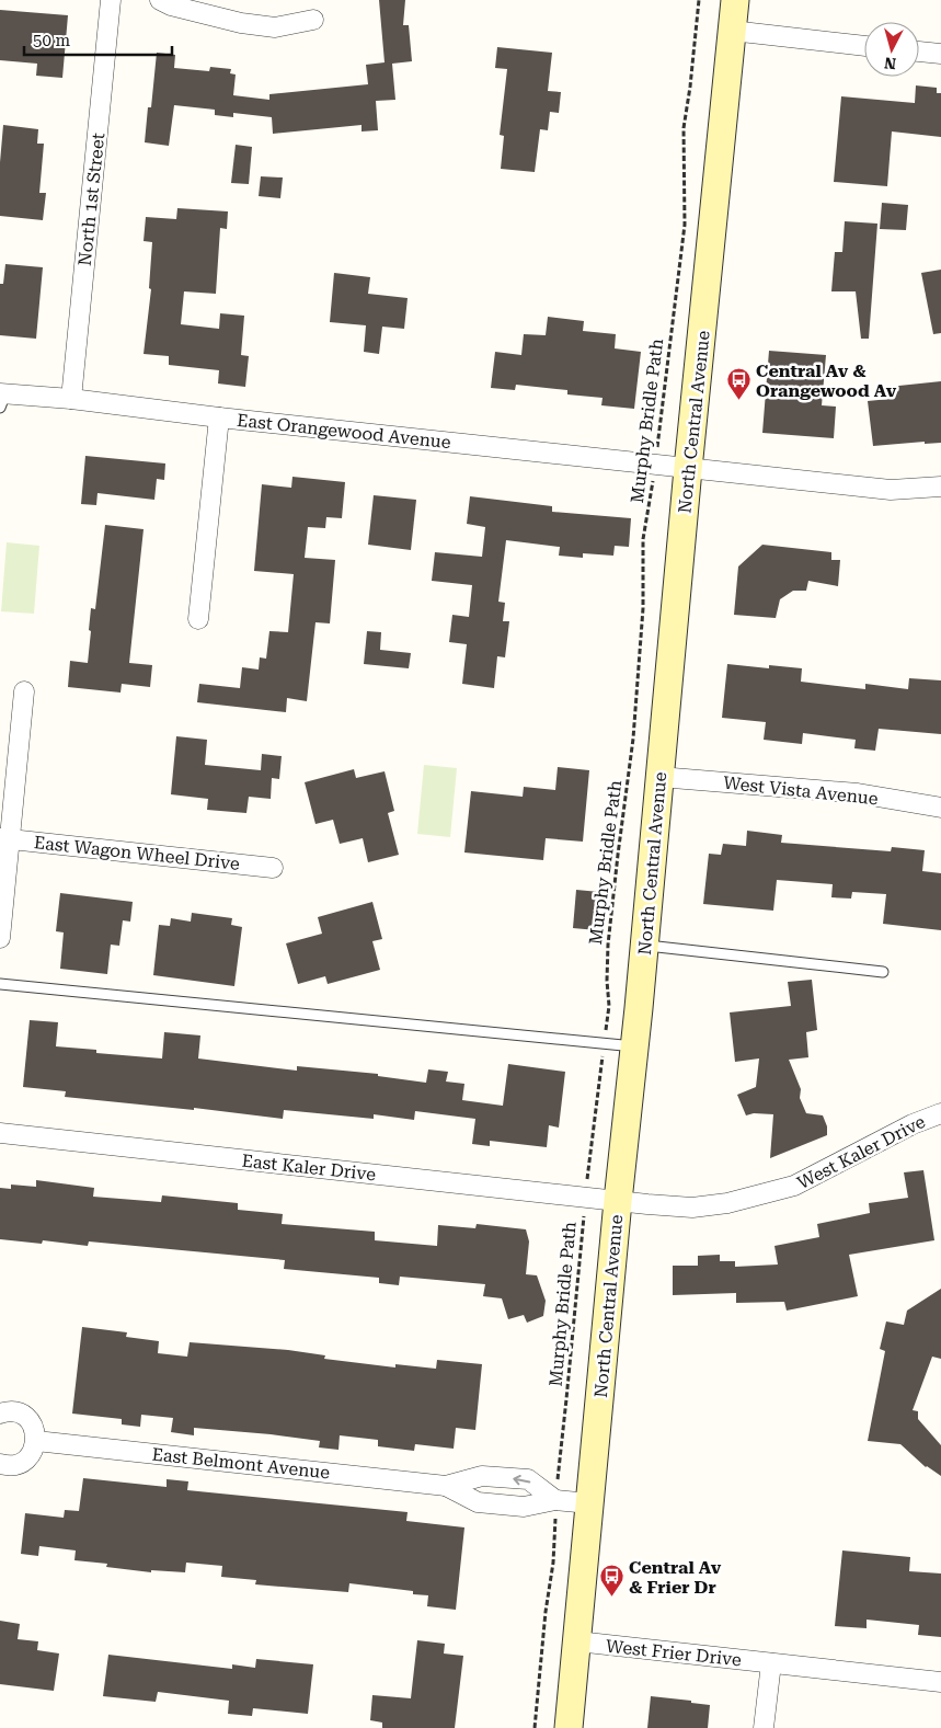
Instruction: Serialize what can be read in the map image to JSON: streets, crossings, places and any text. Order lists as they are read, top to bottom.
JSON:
{
  "streets": {
    "main road": ["North Central Avenue"],
    "street": [
      "North 1st Street",
      "East Orangewood Avenue",
      "West Vista Avenue",
      "East Wagon Wheel Drive",
      "West Kaler Drive",
      "East Kaler Drive",
      "East Belmont Avenue",
      "West Frier Drive"
    ],
    "path": ["Murphy Bridle Path"]
  },
  "crossings": [
    ["North 1st Street", "East Orangewood Avenue"],
    ["Murphy Bridle Path", "East Orangewood Avenue"],
    ["Murphy Bridle Path", "East Kaler Drive"],
    ["Murphy Bridle Path", "East Belmont Avenue"],
    ["North Central Avenue", "East Orangewood Avenue"],
    ["North Central Avenue", "West Vista Avenue"],
    ["North Central Avenue", "West Kaler Drive"],
    ["North Central Avenue", "East Kaler Drive"],
    ["North Central Avenue", "East Belmont Avenue"],
    ["North Central Avenue", "West Frier Drive"],
    ["West Kaler Drive", "East Kaler Drive"]
  ],
  "places": {
    "bus stop": ["Central Av & Orangewood Av", "Central Av & Frier Dr"]
  },
  "scale_bar": "50 m",
  "north": "bottom"
}
